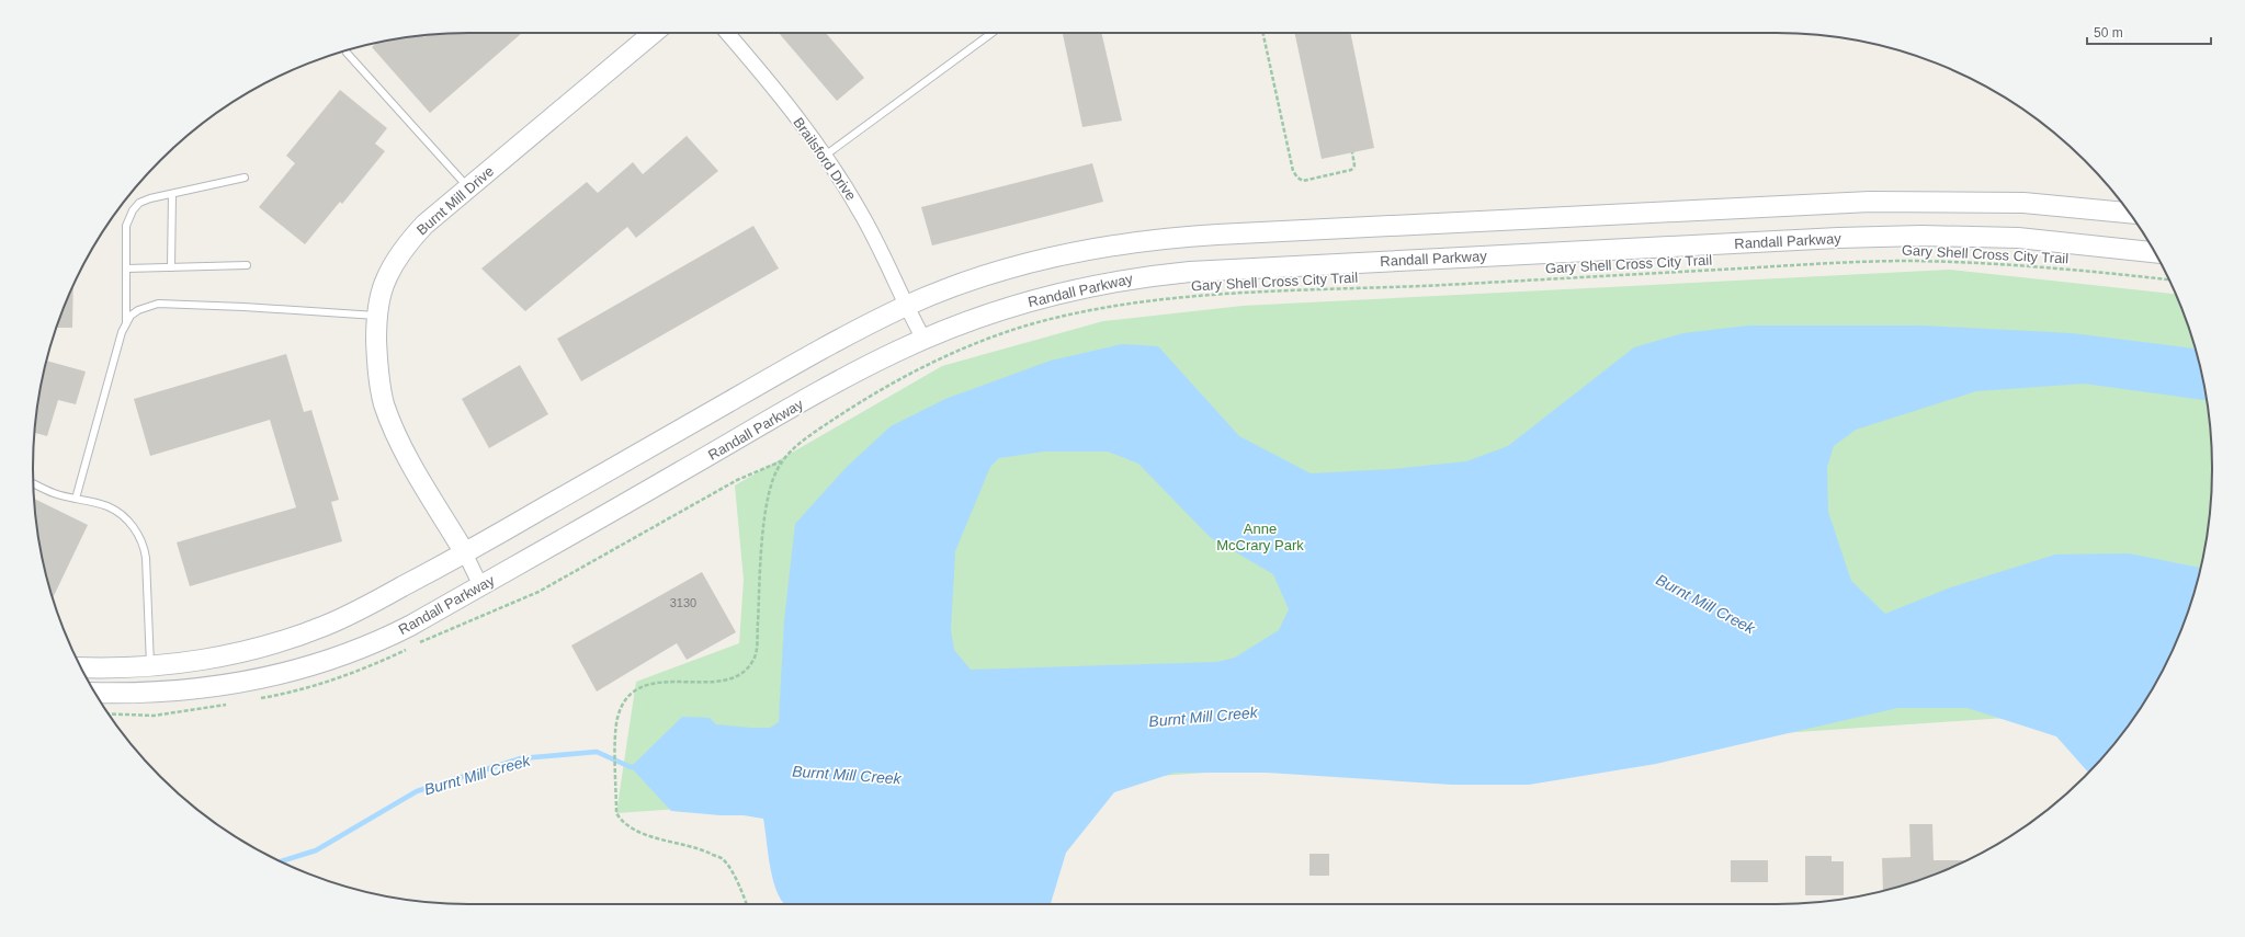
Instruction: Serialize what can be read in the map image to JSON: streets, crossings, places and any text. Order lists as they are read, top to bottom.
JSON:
{
  "streets": {
    "main road": ["Burnt Mill Drive", "Randall Parkway"],
    "street": ["Brailsford Drive"],
    "path": ["Gary Shell Cross City Trail"]
  },
  "crossings": [
    ["Brailsford Drive", "Randall Parkway"]
  ],
  "water": ["Burnt Mill Creek"],
  "parks": ["Anne McCrary Park"],
  "house_numbers": ["3130"],
  "scale_bar": "50 m"
}
